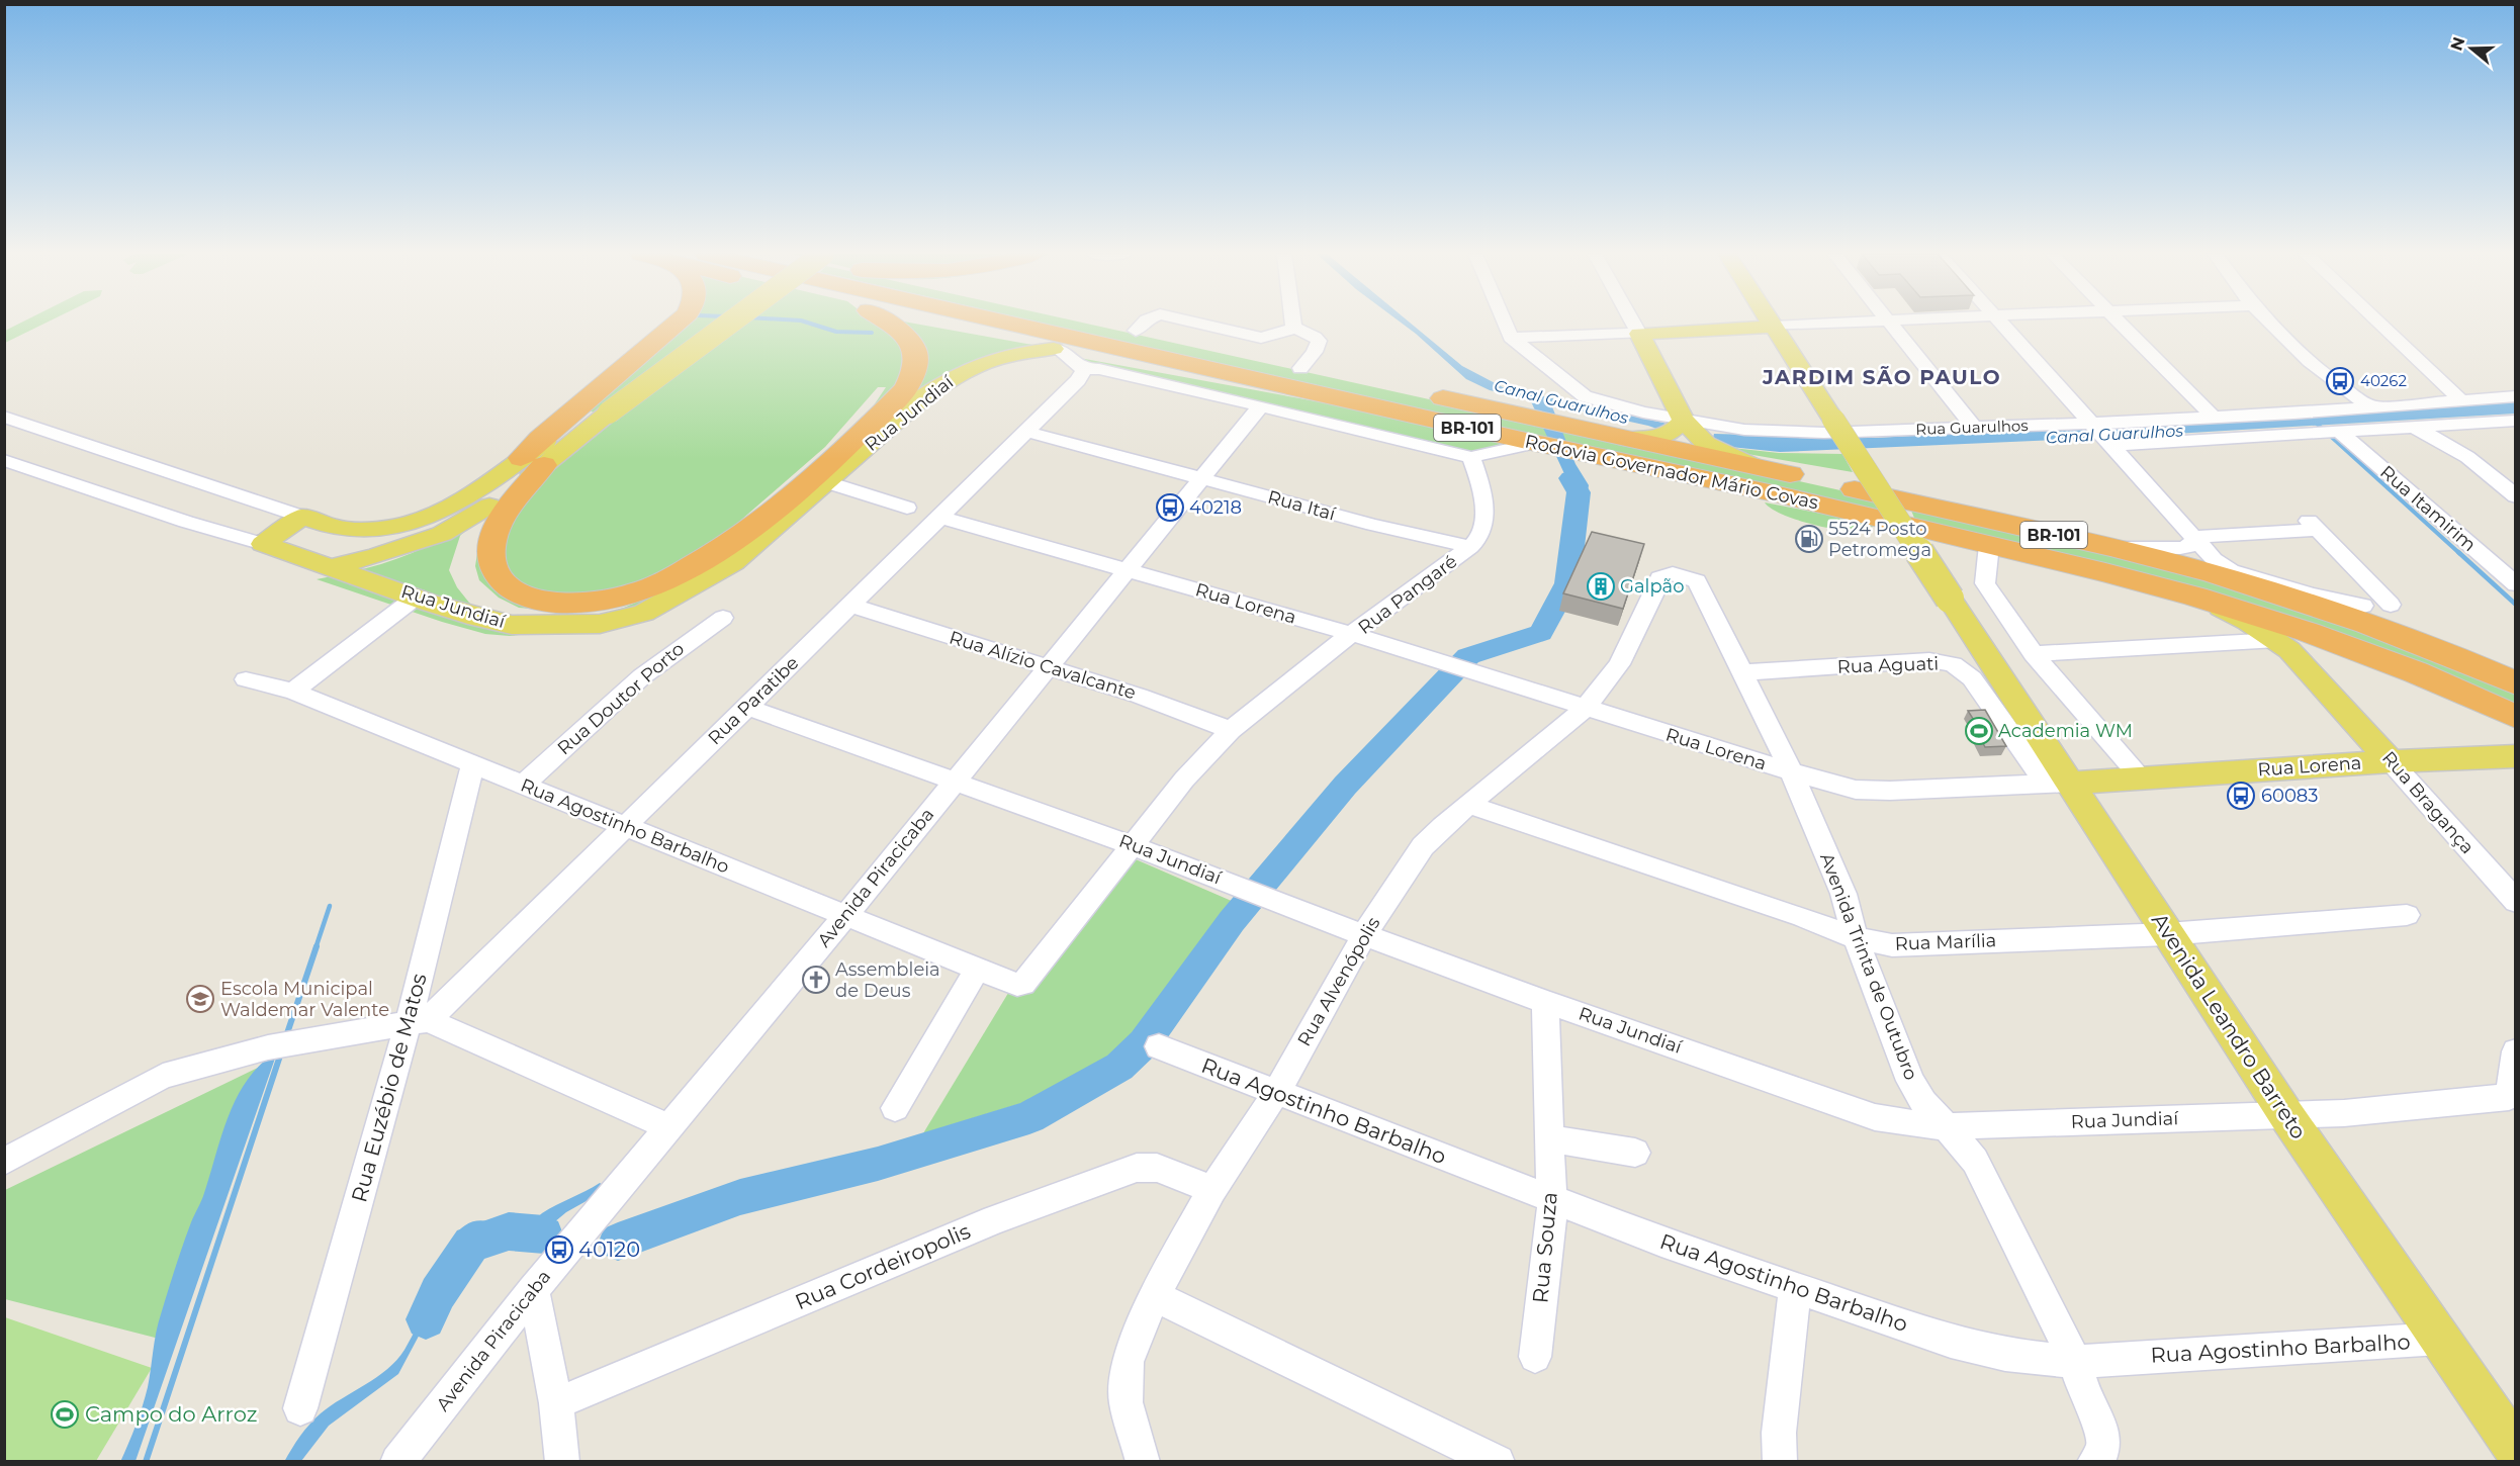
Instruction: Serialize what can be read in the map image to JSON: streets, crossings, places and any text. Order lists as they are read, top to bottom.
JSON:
{
  "streets": {
    "highway": ["BR-101", "Rodovia Governador Mário Covas"],
    "main road": [
      "Rua Jundiaí",
      "Rua Lorena",
      "Rua Bragança",
      "Avenida Leandro Barreto"
    ],
    "street": [
      "Rua Guarulhos",
      "Rua Itaí",
      "Rua Itamirim",
      "Rua Pangaré",
      "Rua Alízio Cavalcante",
      "Rua Aguati",
      "Rua Doutor Porto",
      "Rua Paratibe",
      "Rua Agostinho Barbalho",
      "Avenida Piracicaba",
      "Rua Marília",
      "Avenida Trinta de Outubro",
      "Rua Alvenópolis",
      "Rua Euzébio de Matos",
      "Rua Souza",
      "Rua Cordeiropolis"
    ]
  },
  "crossings": [
    ["Rua Jundiaí", "Rua Pangaré"],
    ["Rua Jundiaí", "Rua Paratibe"],
    ["Rua Jundiaí", "Avenida Piracicaba"],
    ["Rua Jundiaí", "Avenida Trinta de Outubro"],
    ["Rua Jundiaí", "Rua Alvenópolis"],
    ["Rua Jundiaí", "Avenida Leandro Barreto"],
    ["Rua Jundiaí", "Rua Souza"],
    ["Rodovia Governador Mário Covas", "Rua Bragança"],
    ["Rua Itaí", "Rua Pangaré"],
    ["Rua Itaí", "Rua Paratibe"],
    ["Rua Itaí", "Avenida Piracicaba"],
    ["Rua Pangaré", "Rua Lorena"],
    ["Rua Pangaré", "Rua Alízio Cavalcante"],
    ["Rua Pangaré", "Rua Agostinho Barbalho"],
    ["Rua Lorena", "Rua Aguati"],
    ["Rua Lorena", "Rua Paratibe"],
    ["Rua Lorena", "Rua Bragança"],
    ["Rua Lorena", "Avenida Piracicaba"],
    ["Rua Lorena", "Avenida Trinta de Outubro"],
    ["Rua Lorena", "Rua Alvenópolis"],
    ["Rua Lorena", "Avenida Leandro Barreto"],
    ["Rua Alízio Cavalcante", "Rua Paratibe"],
    ["Rua Alízio Cavalcante", "Avenida Piracicaba"],
    ["Rua Aguati", "Avenida Trinta de Outubro"],
    ["Rua Aguati", "Avenida Leandro Barreto"],
    ["Rua Doutor Porto", "Rua Agostinho Barbalho"],
    ["Rua Paratibe", "Rua Agostinho Barbalho"],
    ["Rua Paratibe", "Rua Euzébio de Matos"],
    ["Rua Agostinho Barbalho", "Avenida Piracicaba"],
    ["Rua Agostinho Barbalho", "Avenida Trinta de Outubro"],
    ["Rua Agostinho Barbalho", "Rua Alvenópolis"],
    ["Rua Agostinho Barbalho", "Avenida Leandro Barreto"],
    ["Rua Agostinho Barbalho", "Rua Euzébio de Matos"],
    ["Rua Agostinho Barbalho", "Rua Souza"],
    ["Rua Marília", "Avenida Trinta de Outubro"],
    ["Rua Marília", "Rua Alvenópolis"],
    ["Rua Marília", "Avenida Leandro Barreto"],
    ["Avenida Trinta de Outubro", "Rua Alvenópolis"],
    ["Rua Alvenópolis", "Rua Cordeiropolis"]
  ],
  "districts": ["JARDIM SÃO PAULO"],
  "water": ["Canal Guarulhos"],
  "places": {
    "bus stop": [
      "40262",
      "40218",
      "60083",
      "40120"
    ],
    "fuel station": ["5524 Posto Petromega"],
    "building": ["Galpão"],
    "sports": ["Academia WM", "Campo do Arroz"],
    "church": ["Assembleia de Deus"],
    "school or university": ["Escola Municipal Waldemar Valente"]
  },
  "north": "left"
}
